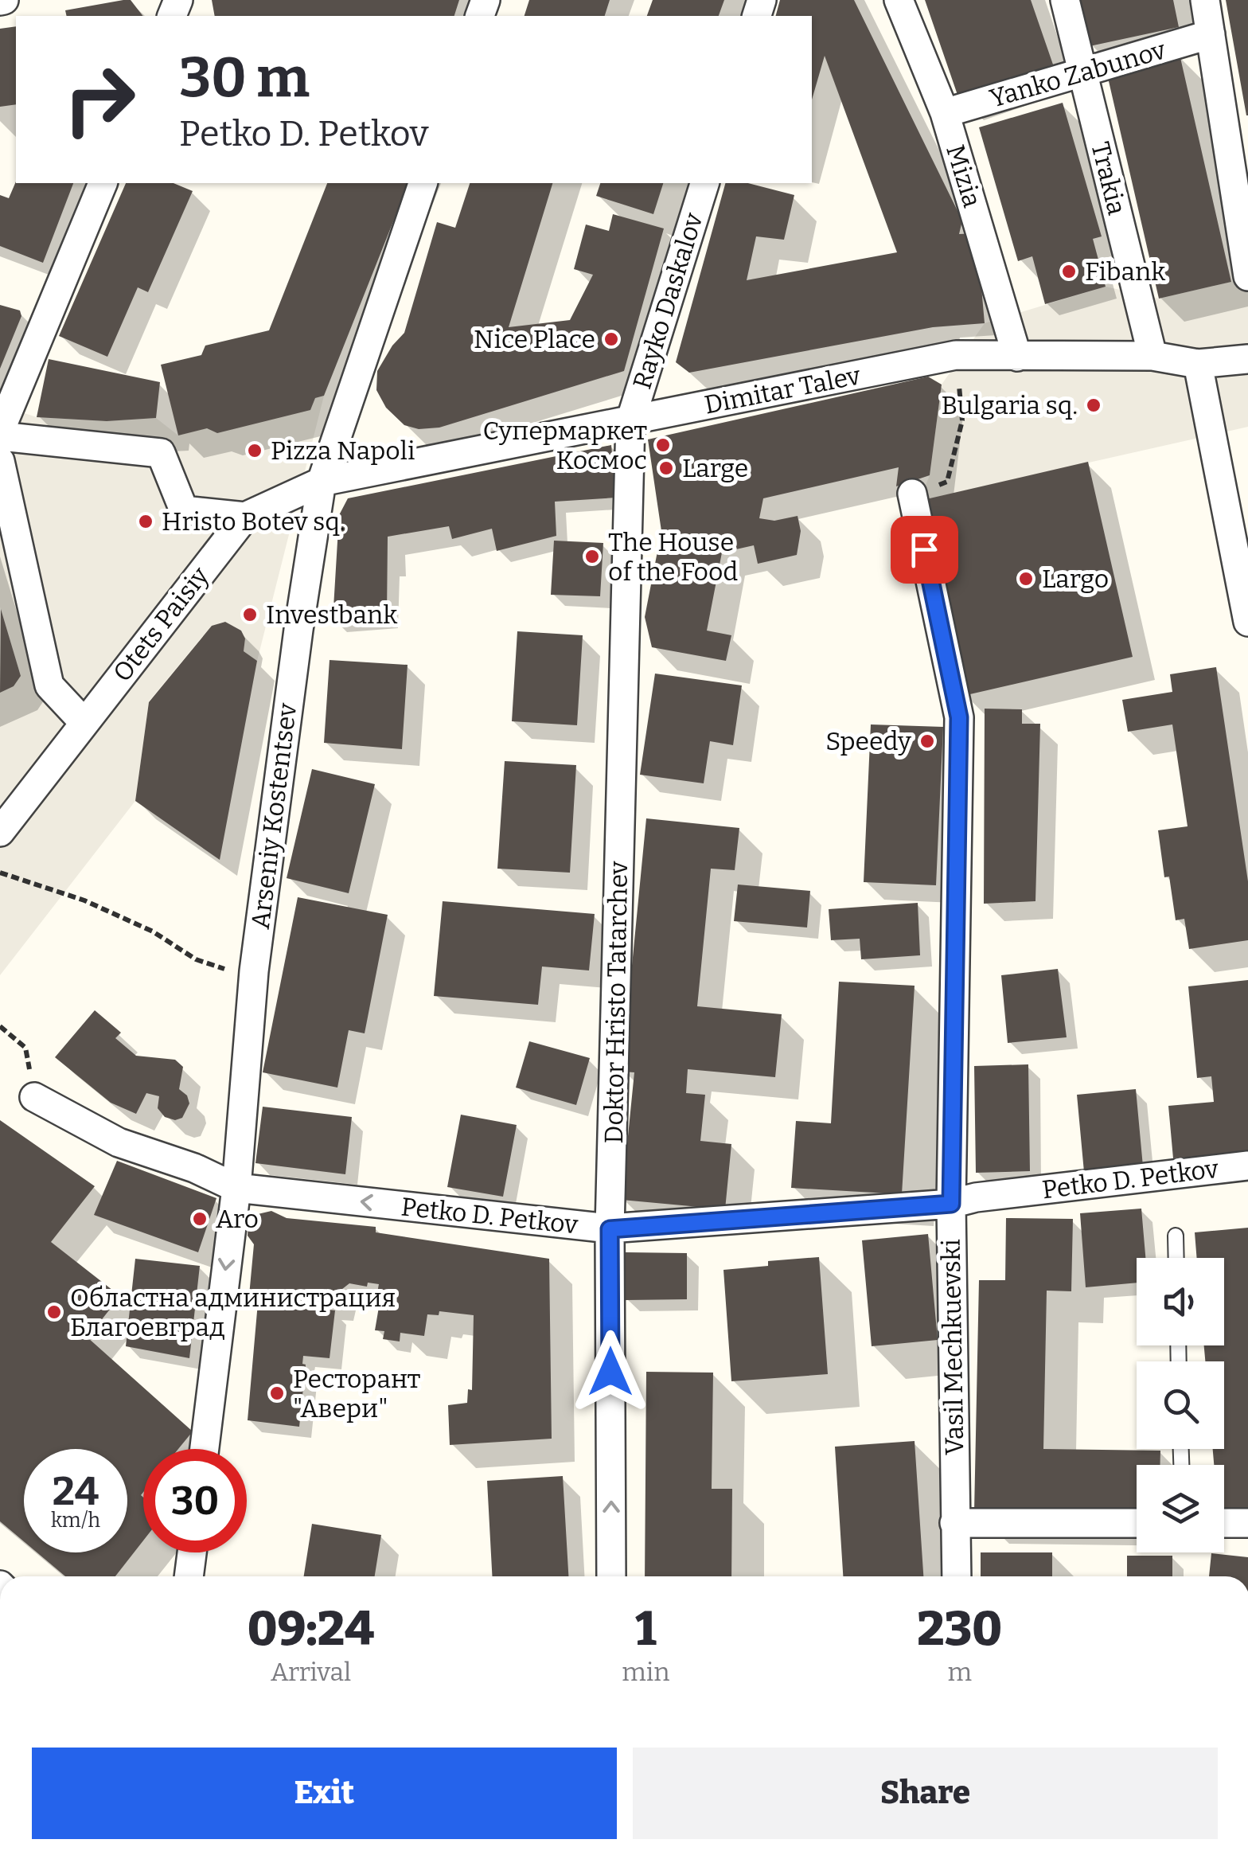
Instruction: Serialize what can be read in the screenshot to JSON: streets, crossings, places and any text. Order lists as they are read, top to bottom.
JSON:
{
  "streets": {
    "street": [
      "Yanko Zabunov",
      "Mizia",
      "Trakia",
      "Rayko Daskalov",
      "Dimitar Talev",
      "Otets Paisiy",
      "Arseniy Kostentsev",
      "Doktor Hristo Tatarchev",
      "Petko D. Petkov",
      "Vasil Mechkuevski"
    ]
  },
  "crossings": [
    ["Yanko Zabunov", "Mizia"],
    ["Yanko Zabunov", "Trakia"],
    ["Mizia", "Dimitar Talev"],
    ["Trakia", "Dimitar Talev"],
    ["Rayko Daskalov", "Dimitar Talev"],
    ["Rayko Daskalov", "Doktor Hristo Tatarchev"],
    ["Dimitar Talev", "Otets Paisiy"],
    ["Dimitar Talev", "Arseniy Kostentsev"],
    ["Dimitar Talev", "Doktor Hristo Tatarchev"],
    ["Otets Paisiy", "Arseniy Kostentsev"],
    ["Arseniy Kostentsev", "Petko D. Petkov"],
    ["Doktor Hristo Tatarchev", "Petko D. Petkov"],
    ["Petko D. Petkov", "Vasil Mechkuevski"]
  ],
  "places": [
    "Fibank",
    "Nice Place",
    "Bulgaria sq.",
    "Супермаркет Космос",
    "Pizza Napoli",
    "Large",
    "Hristo Botev sq.",
    "The House of the Food",
    "Largo",
    "Investbank",
    "Speedy",
    "Aro",
    "Областна администрация Благоевград",
    "Ресторант \"Авери\""
  ],
  "page": {
    "turn": ["30 m", "Petko D. Petkov"],
    "speed": "24 km/h",
    "limit": "30",
    "eta": [
      "09:24",
      "Arrival",
      "1",
      "min",
      "230",
      "m"
    ],
    "buttons": ["Exit", "Share"]
  }
}
